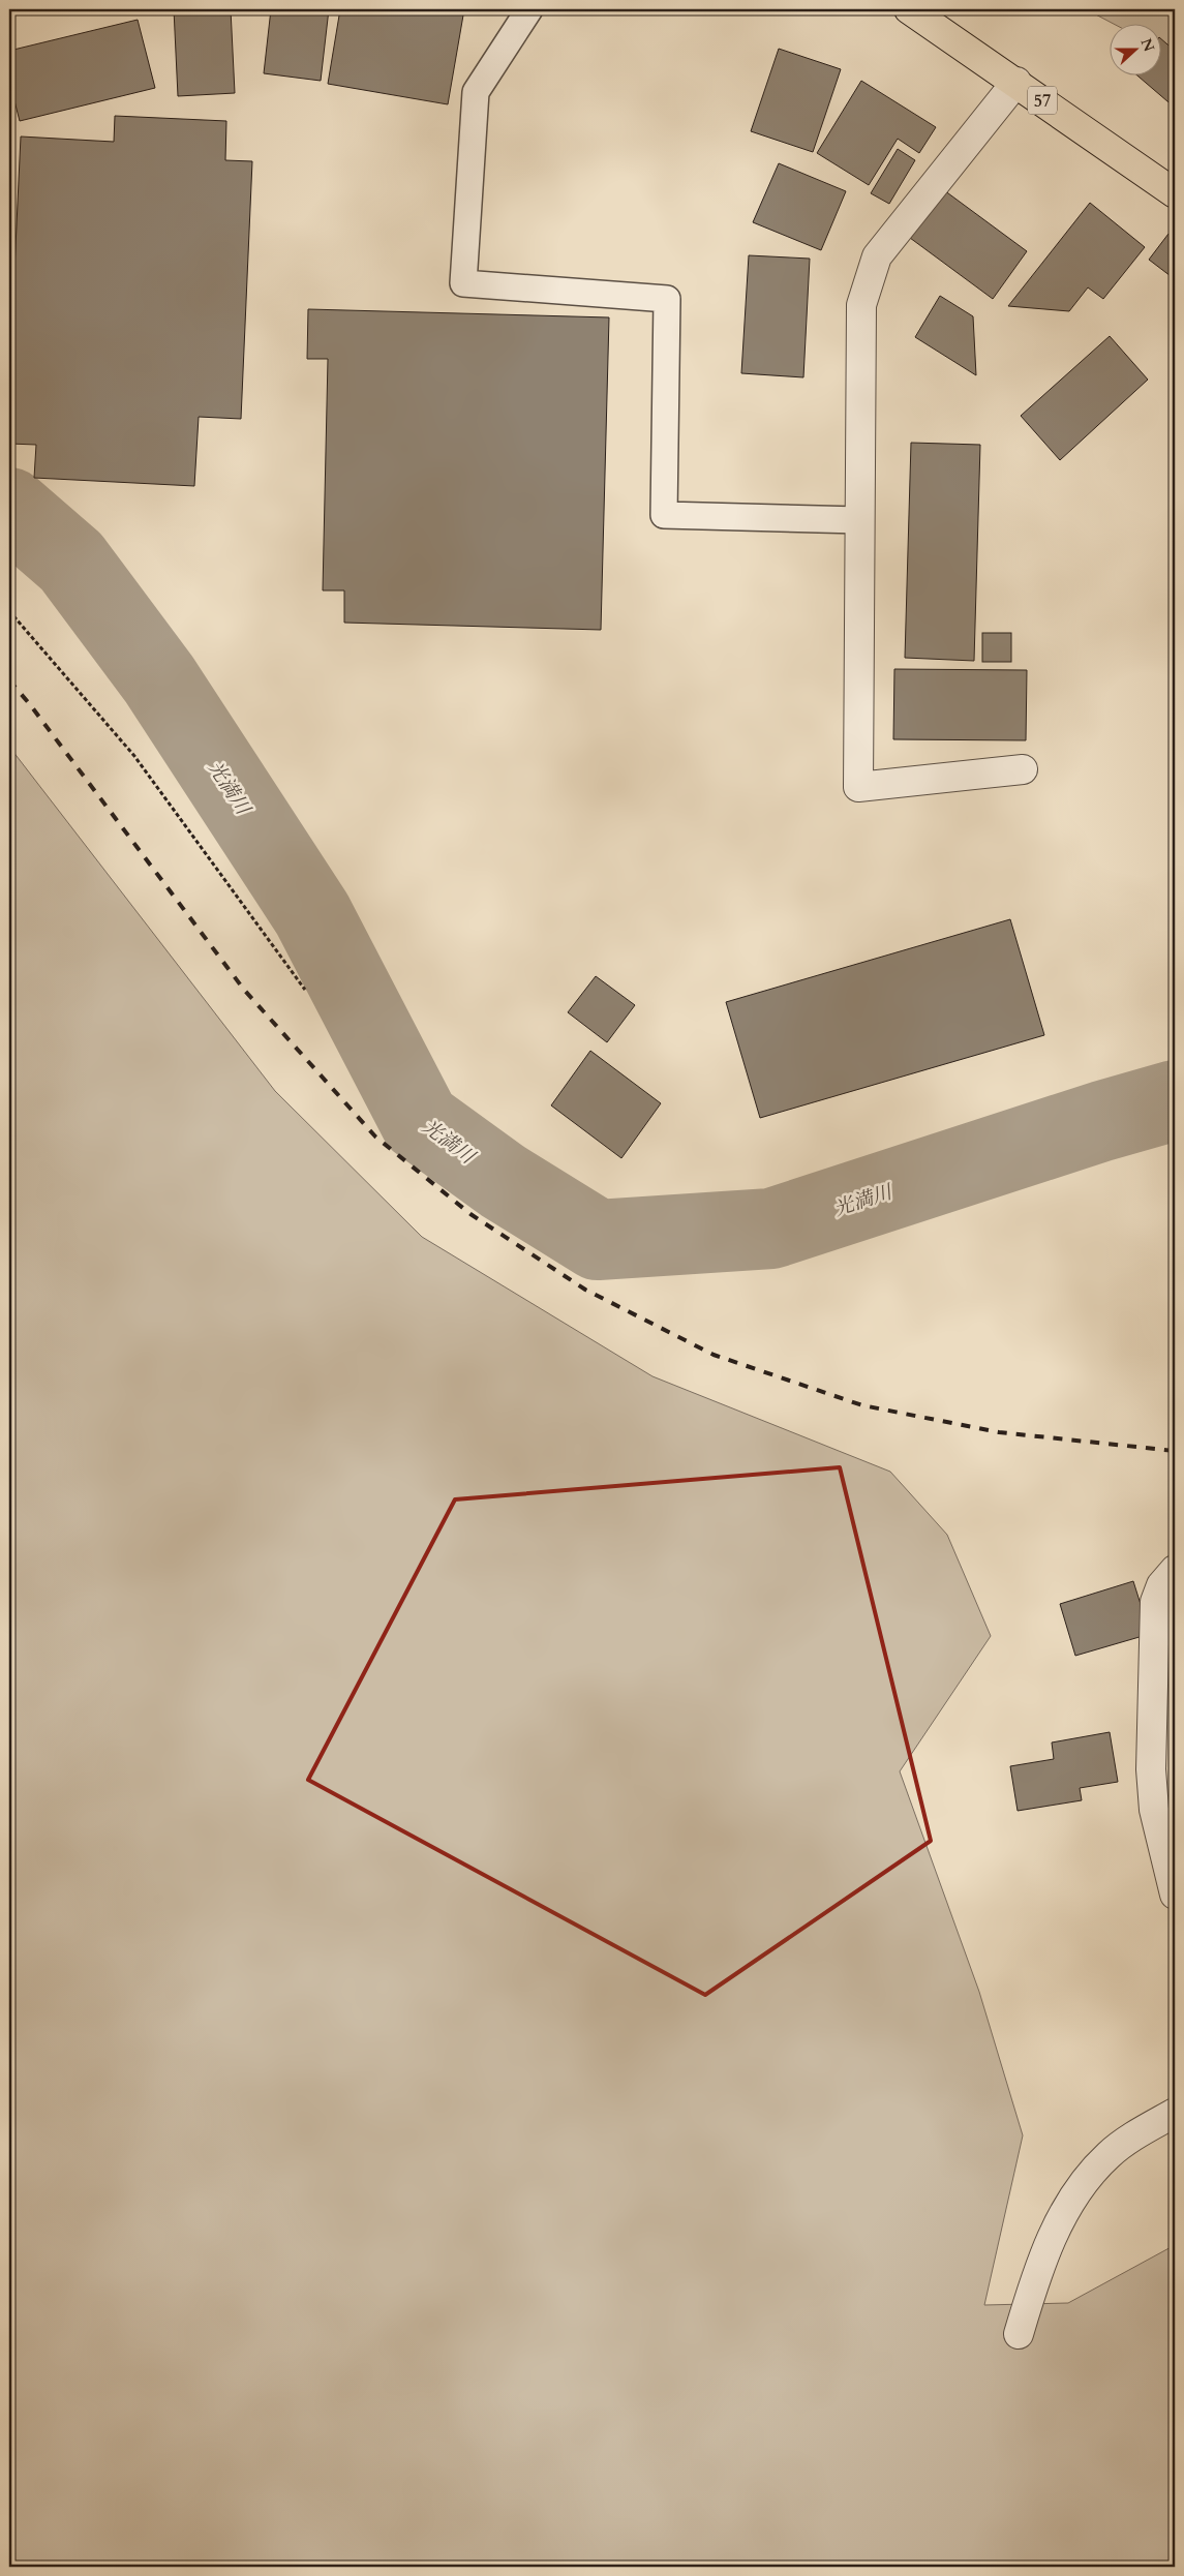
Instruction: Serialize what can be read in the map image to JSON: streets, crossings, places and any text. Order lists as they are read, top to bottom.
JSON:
{
  "streets": {
    "main road": ["57"]
  },
  "water": ["光満川"],
  "north": "right"
}
